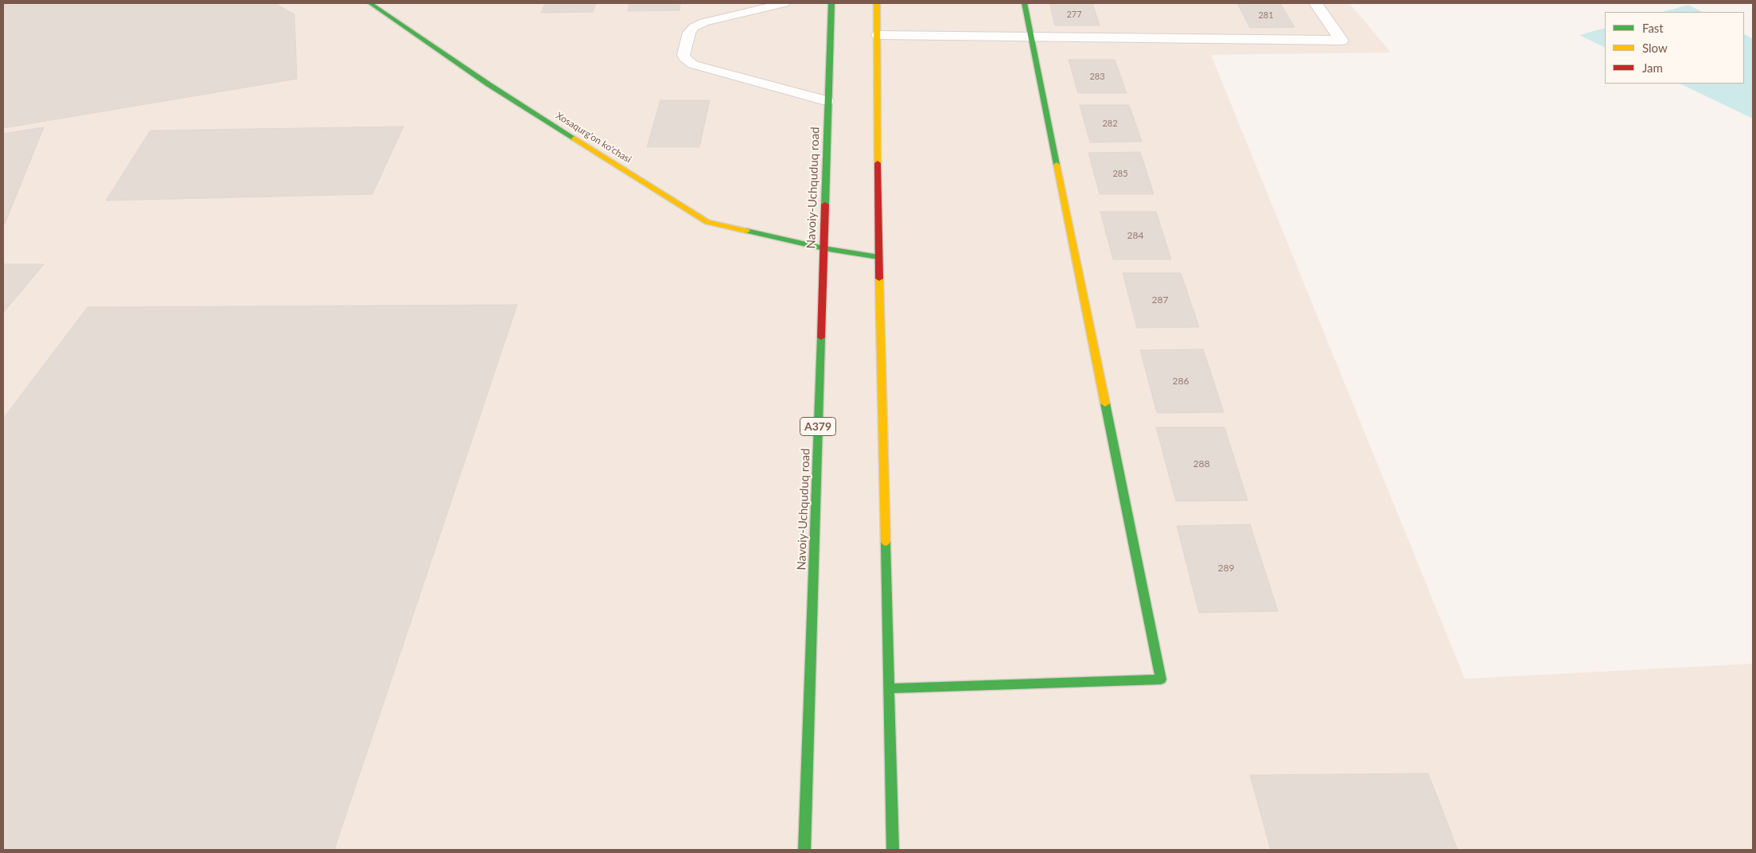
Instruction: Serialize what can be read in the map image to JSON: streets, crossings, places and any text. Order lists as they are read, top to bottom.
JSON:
{
  "streets": {
    "main road": ["Xosaqurg'on ko'chasi", "Navoiy-Uchquduq road", "A379"]
  },
  "crossings": [
    ["Xosaqurg'on ko'chasi", "Navoiy-Uchquduq road"]
  ],
  "house_numbers": [
    "277",
    "281",
    "283",
    "282",
    "285",
    "284",
    "287",
    "286",
    "288",
    "289"
  ],
  "legend": ["Fast", "Slow", "Jam"]
}
